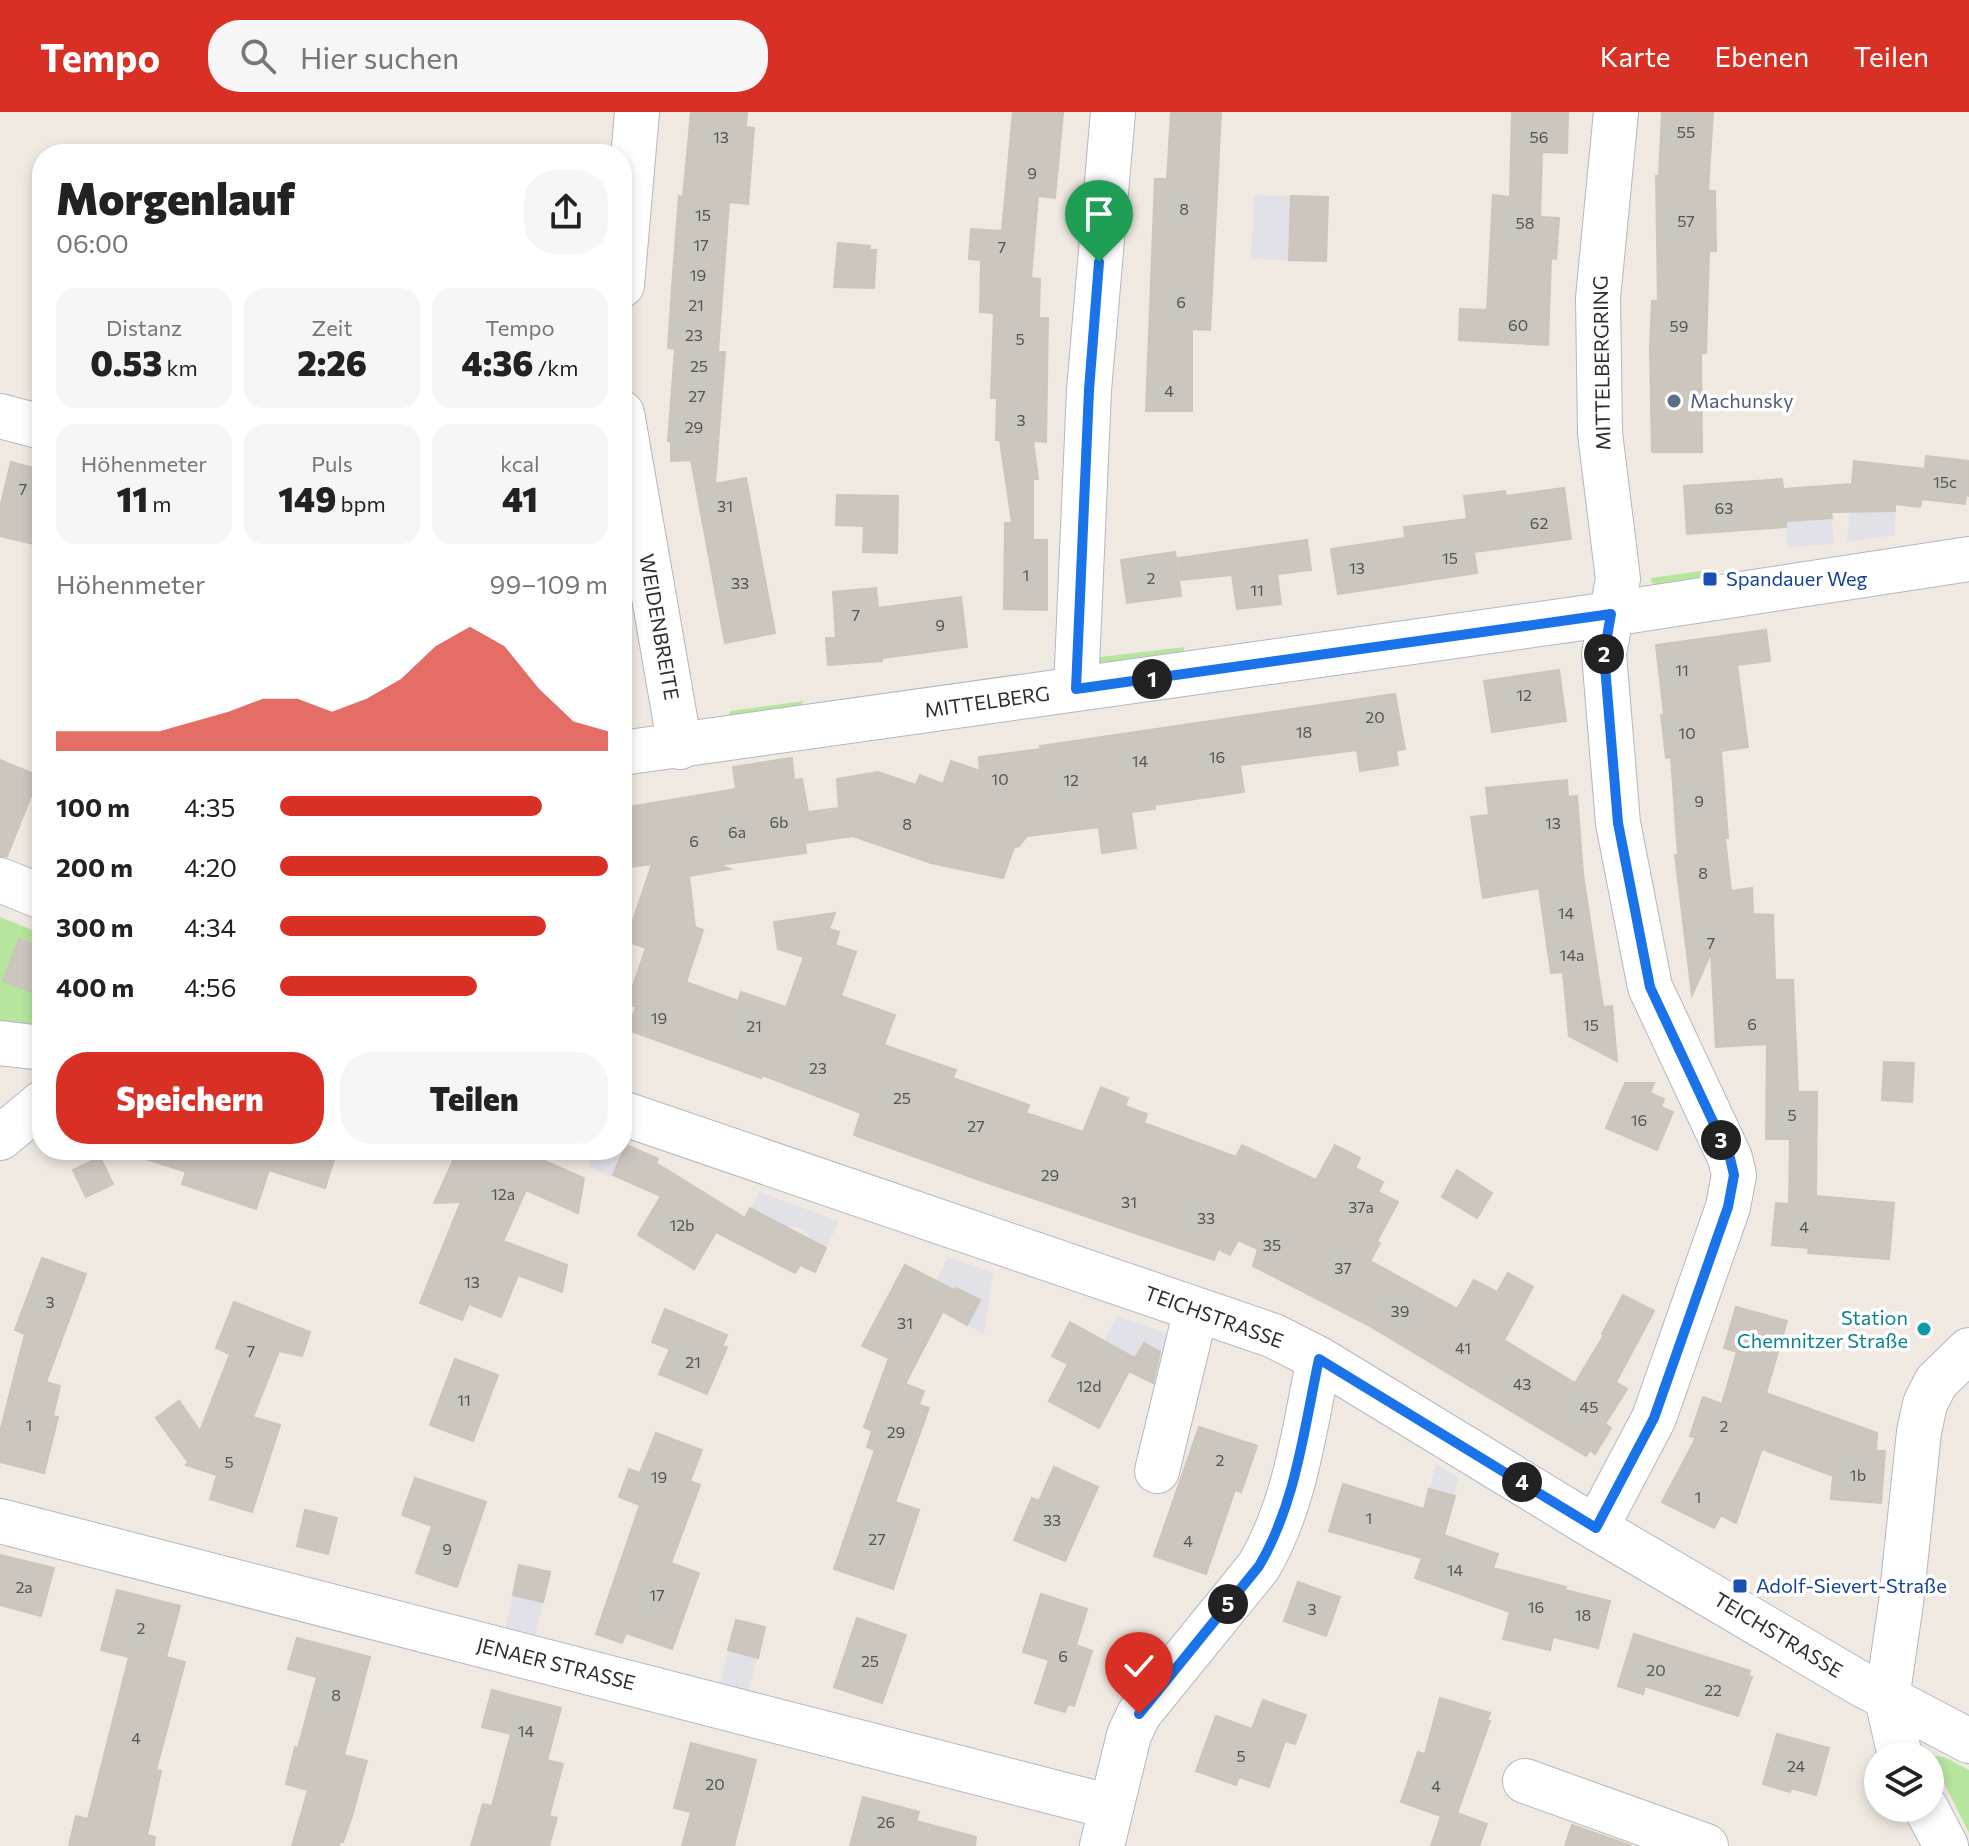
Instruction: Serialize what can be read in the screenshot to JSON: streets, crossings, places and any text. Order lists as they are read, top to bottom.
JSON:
{
  "streets": {
    "street": [
      "MITTELBERGRING",
      "WEIDENBREITE",
      "MITTELBERG",
      "TEICHSTRASSE",
      "JENAER STRASSE"
    ]
  },
  "crossings": [
    ["MITTELBERGRING", "MITTELBERG"],
    ["MITTELBERGRING", "TEICHSTRASSE"],
    ["WEIDENBREITE", "MITTELBERG"]
  ],
  "places": {
    "other": ["Machunsky", "Station Chemnitzer Straße"],
    "transit": ["Spandauer Weg", "Adolf-Sievert-Straße"]
  },
  "house_numbers": [
    "55",
    "13",
    "56",
    "9",
    "8",
    "15",
    "57",
    "58",
    "17",
    "7",
    "19",
    "6",
    "21",
    "60",
    "59",
    "23",
    "5",
    "25",
    "4",
    "27",
    "3",
    "29",
    "15c",
    "7",
    "31",
    "63",
    "62",
    "15",
    "13",
    "1",
    "2",
    "33",
    "11",
    "7",
    "9",
    "11",
    "12",
    "20",
    "18",
    "10",
    "16",
    "14",
    "10",
    "12",
    "9",
    "6b",
    "13",
    "8",
    "6a",
    "6",
    "8",
    "14",
    "7",
    "14a",
    "19",
    "6",
    "15",
    "21",
    "23",
    "25",
    "5",
    "16",
    "27",
    "29",
    "12a",
    "31",
    "37a",
    "33",
    "12b",
    "4",
    "35",
    "37",
    "13",
    "3",
    "39",
    "31",
    "41",
    "7",
    "21",
    "43",
    "12d",
    "11",
    "45",
    "1",
    "2",
    "29",
    "2",
    "5",
    "1b",
    "19",
    "1",
    "1",
    "33",
    "27",
    "4",
    "9",
    "14",
    "2a",
    "17",
    "16",
    "3",
    "18",
    "2",
    "6",
    "25",
    "20",
    "22",
    "8",
    "14",
    "4",
    "5",
    "24",
    "20",
    "4",
    "26"
  ],
  "page": {
    "header": "Tempo",
    "search": "Hier suchen",
    "nav": ["Karte", "Ebenen", "Teilen"],
    "heading": ["Morgenlauf", "06:00"],
    "stats": [
      ["Distanz", "0.53 km"],
      ["Zeit", "2:26"],
      ["Tempo", "4:36 /km"],
      ["Höhenmeter", "11 m"],
      ["Puls", "149 bpm"],
      ["kcal", "41"]
    ],
    "chart": ["Höhenmeter", "99–109 m"],
    "pins": [
      "2",
      "1",
      "3",
      "4",
      "5"
    ],
    "list": [
      {
        "name": "100 m",
        "note": "4:35"
      },
      {
        "name": "200 m",
        "note": "4:20"
      },
      {
        "name": "300 m",
        "note": "4:34"
      },
      {
        "name": "400 m",
        "note": "4:56"
      }
    ],
    "buttons": ["Speichern", "Teilen"]
  }
}
